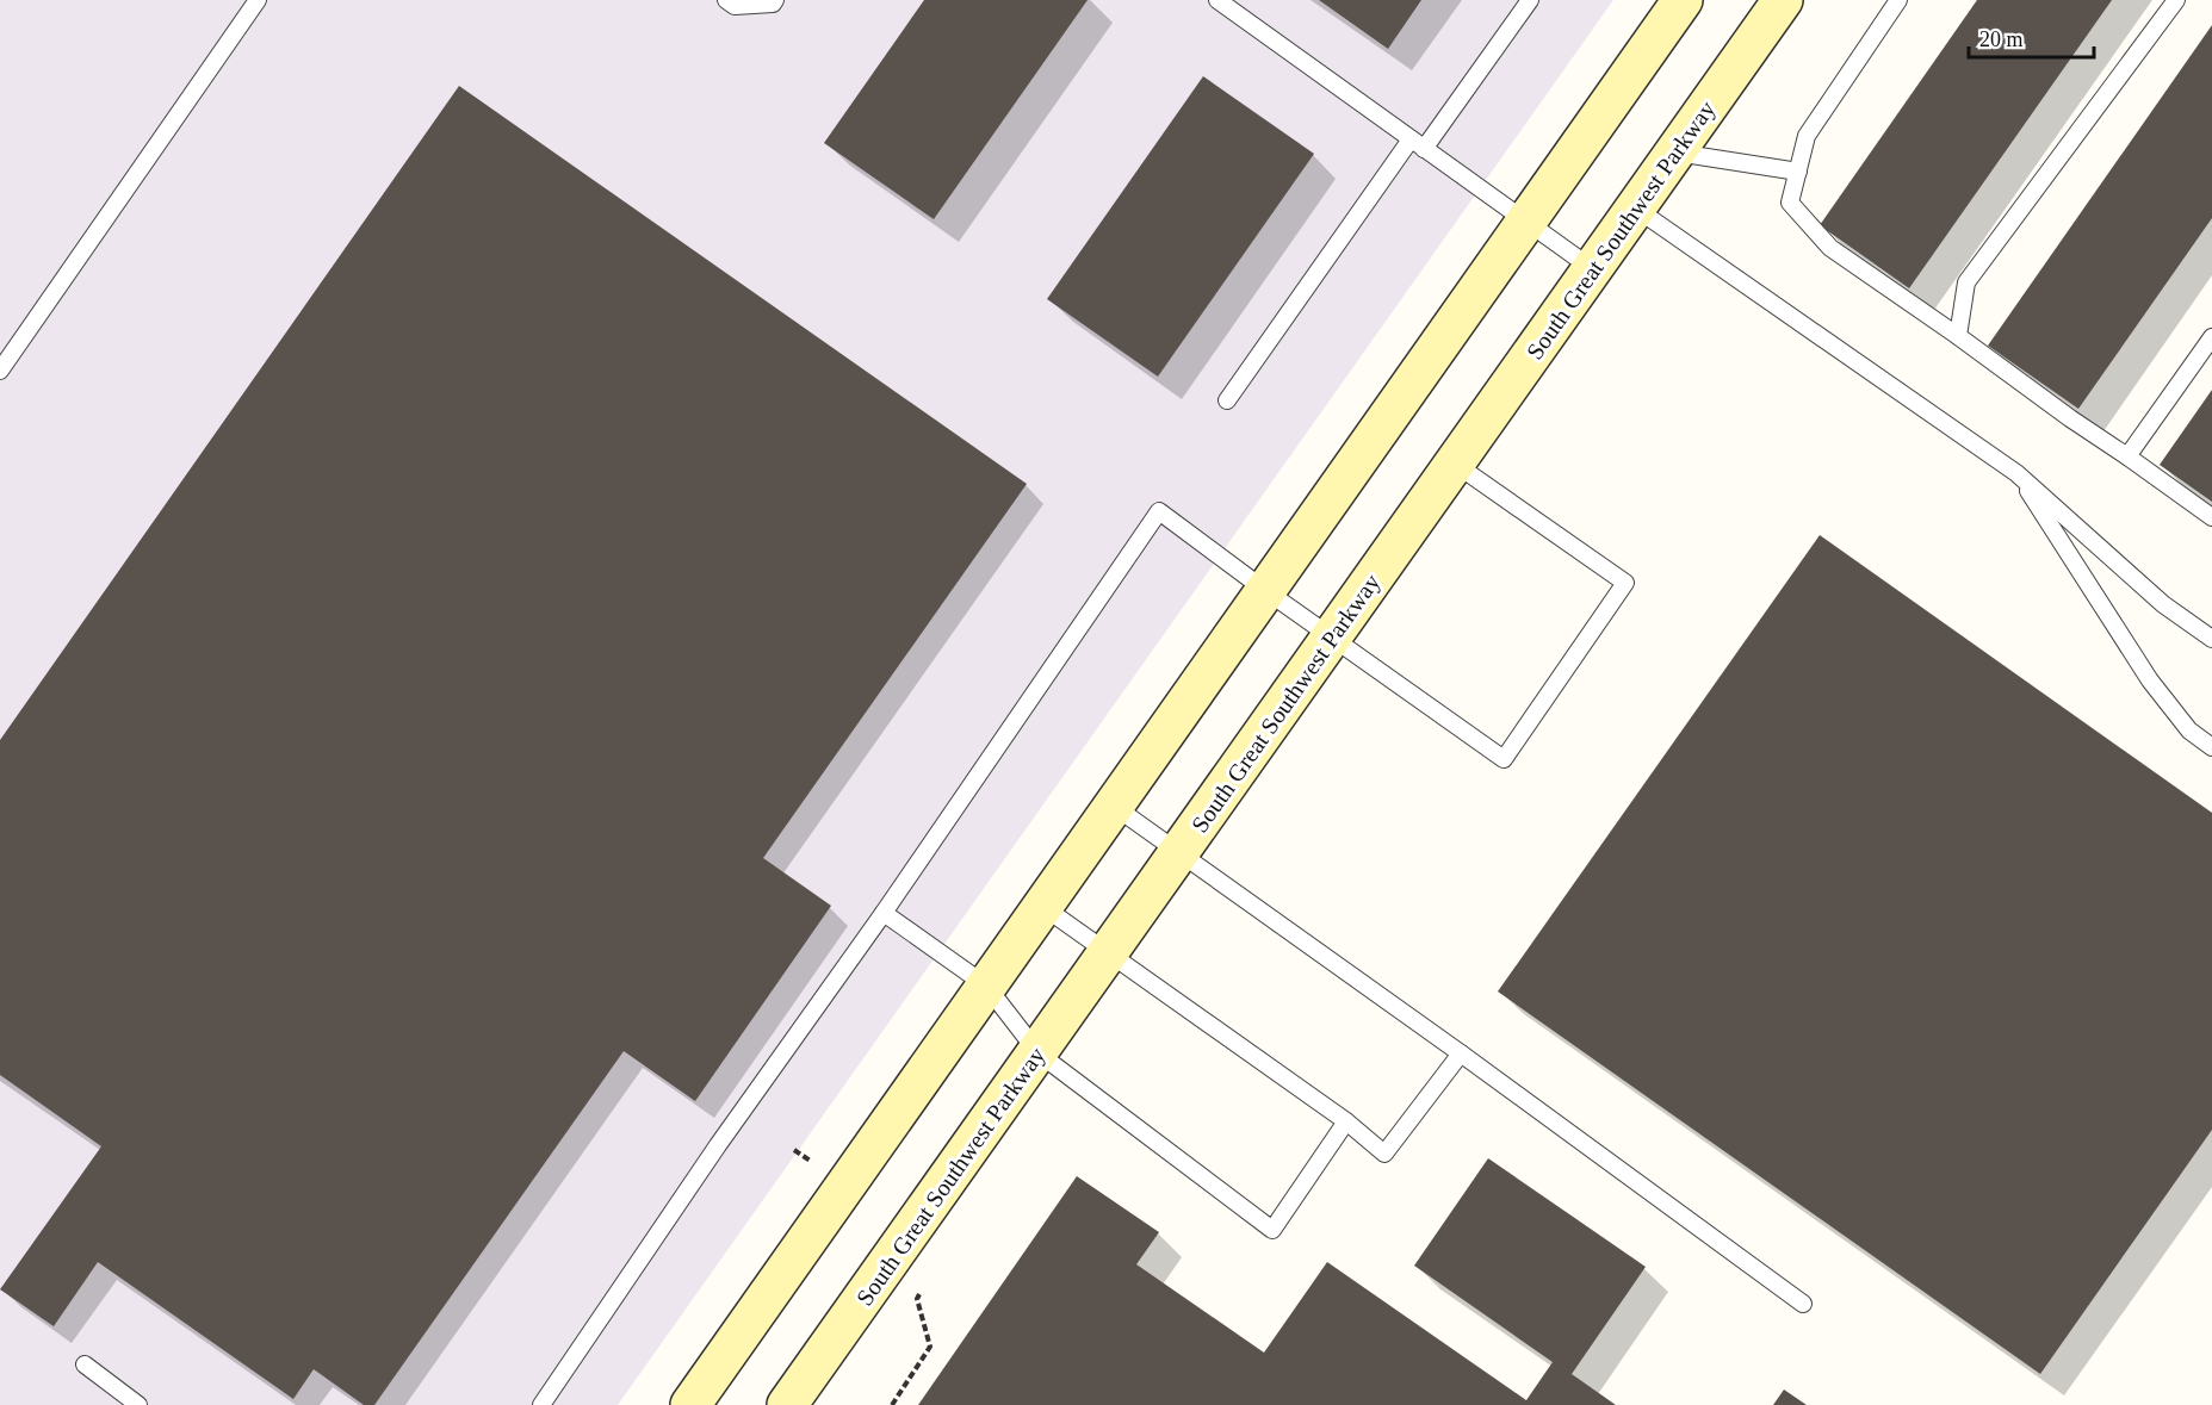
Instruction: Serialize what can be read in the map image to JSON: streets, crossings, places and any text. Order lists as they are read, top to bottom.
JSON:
{
  "streets": {
    "main road": ["South Great Southwest Parkway"]
  },
  "scale_bar": "20 m"
}
